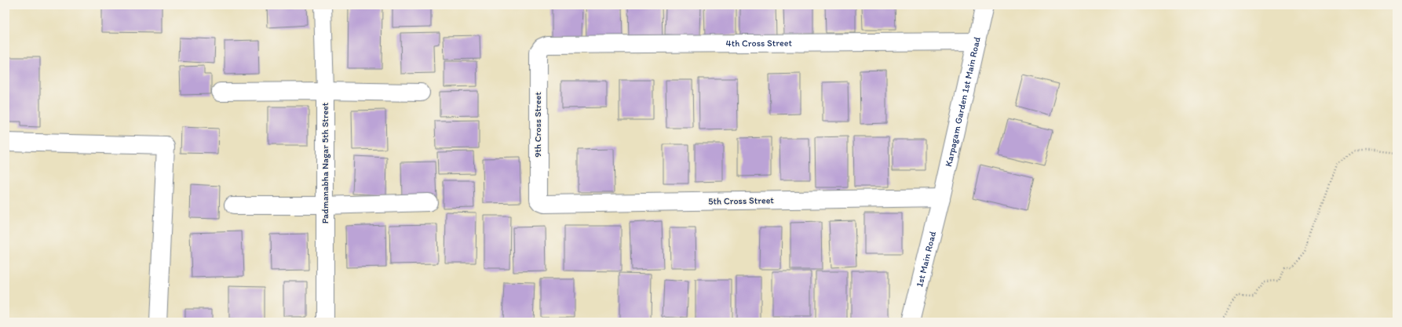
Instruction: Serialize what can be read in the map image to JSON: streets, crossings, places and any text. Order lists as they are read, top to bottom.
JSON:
{
  "streets": {
    "street": [
      "4th Cross Street",
      "Karpagam Garden 1st Main Road",
      "9th Cross Street",
      "Padmanabha Nagar 5th Street",
      "5th Cross Street",
      "1st Main Road"
    ]
  },
  "crossings": [
    ["4th Cross Street", "Karpagam Garden 1st Main Road"],
    ["4th Cross Street", "9th Cross Street"],
    ["Karpagam Garden 1st Main Road", "5th Cross Street"],
    ["Karpagam Garden 1st Main Road", "1st Main Road"],
    ["9th Cross Street", "5th Cross Street"],
    ["5th Cross Street", "1st Main Road"]
  ]
}
